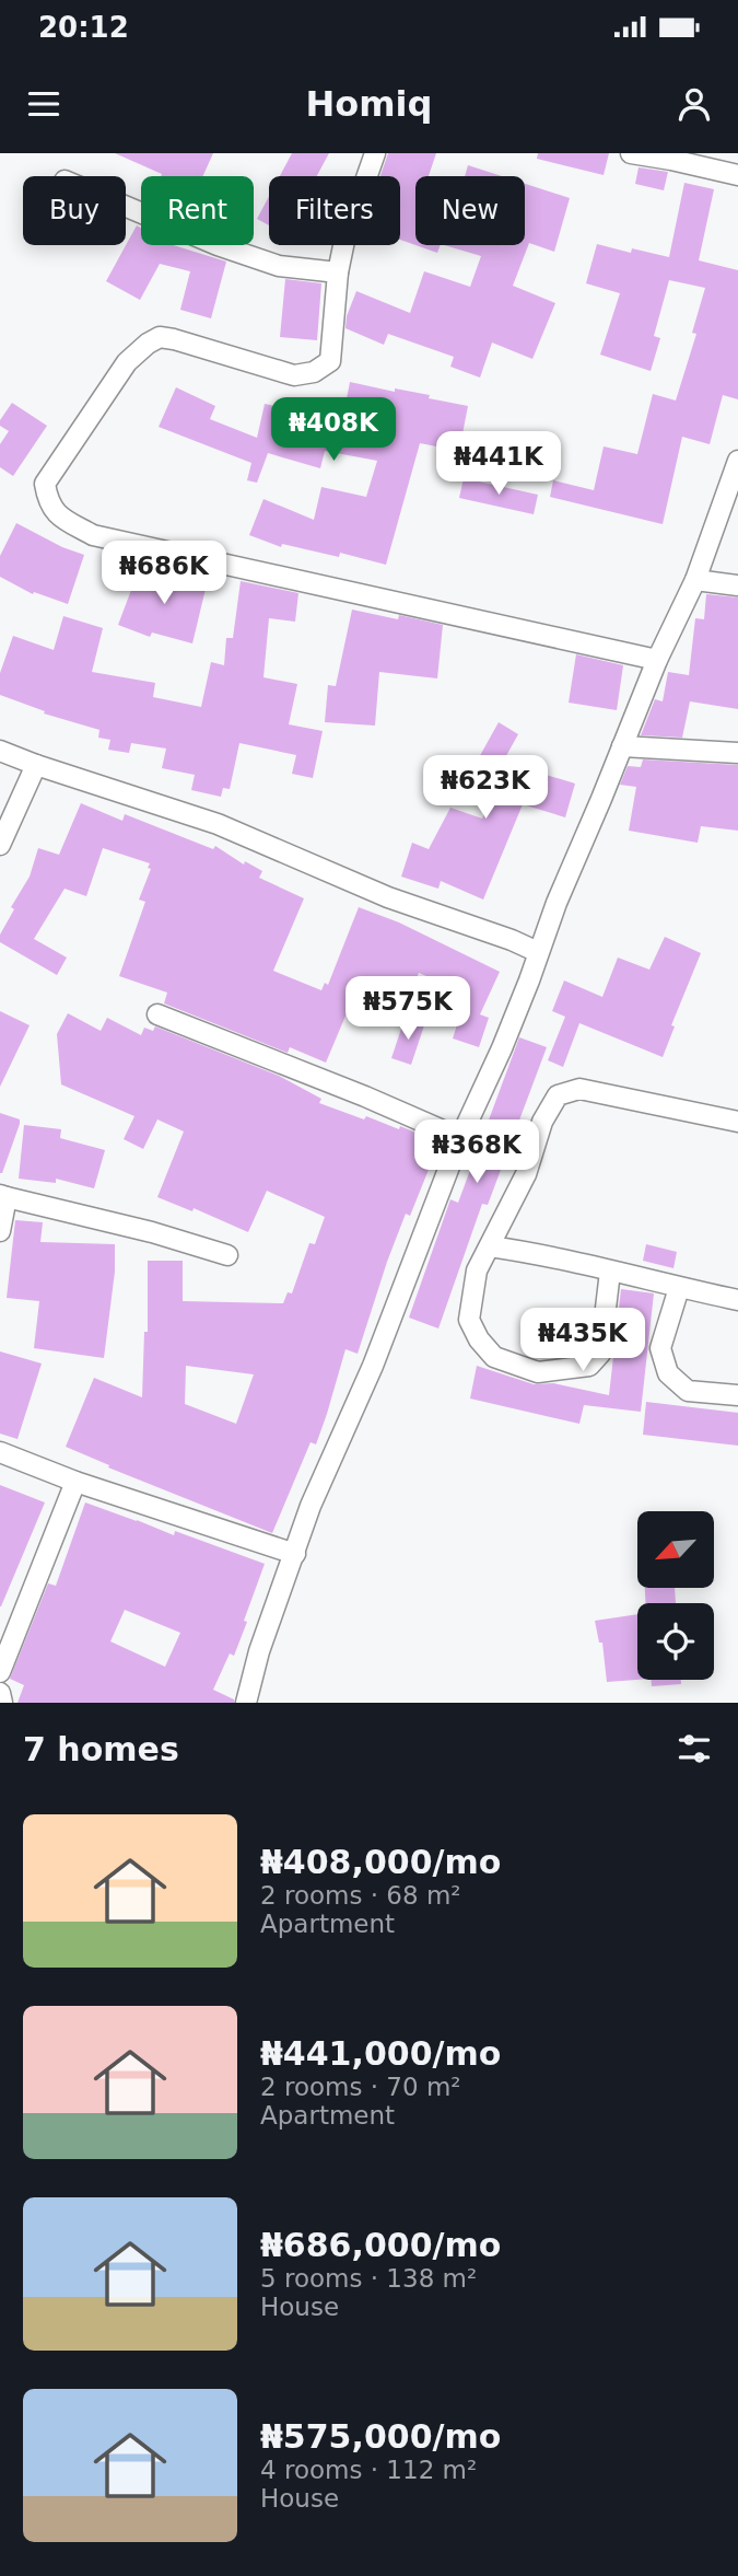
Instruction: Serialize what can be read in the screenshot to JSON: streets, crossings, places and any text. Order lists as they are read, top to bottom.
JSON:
{
  "north": "bottom left",
  "page": {
    "status": "20:12",
    "header": "Homiq",
    "chip": [
      "Buy",
      "Rent",
      "Filters",
      "New"
    ],
    "price": [
      "₦408K",
      "₦441K",
      "₦686K",
      "₦623K",
      "₦575K",
      "₦368K",
      "₦435K"
    ],
    "heading": "7 homes",
    "list": [
      {
        "name": "₦408,000/mo",
        "note": "2 rooms · 68 m² · Apartment"
      },
      {
        "name": "₦441,000/mo",
        "note": "2 rooms · 70 m² · Apartment"
      },
      {
        "name": "₦686,000/mo",
        "note": "5 rooms · 138 m² · House"
      },
      {
        "name": "₦575,000/mo",
        "note": "4 rooms · 112 m² · House"
      }
    ]
  }
}
